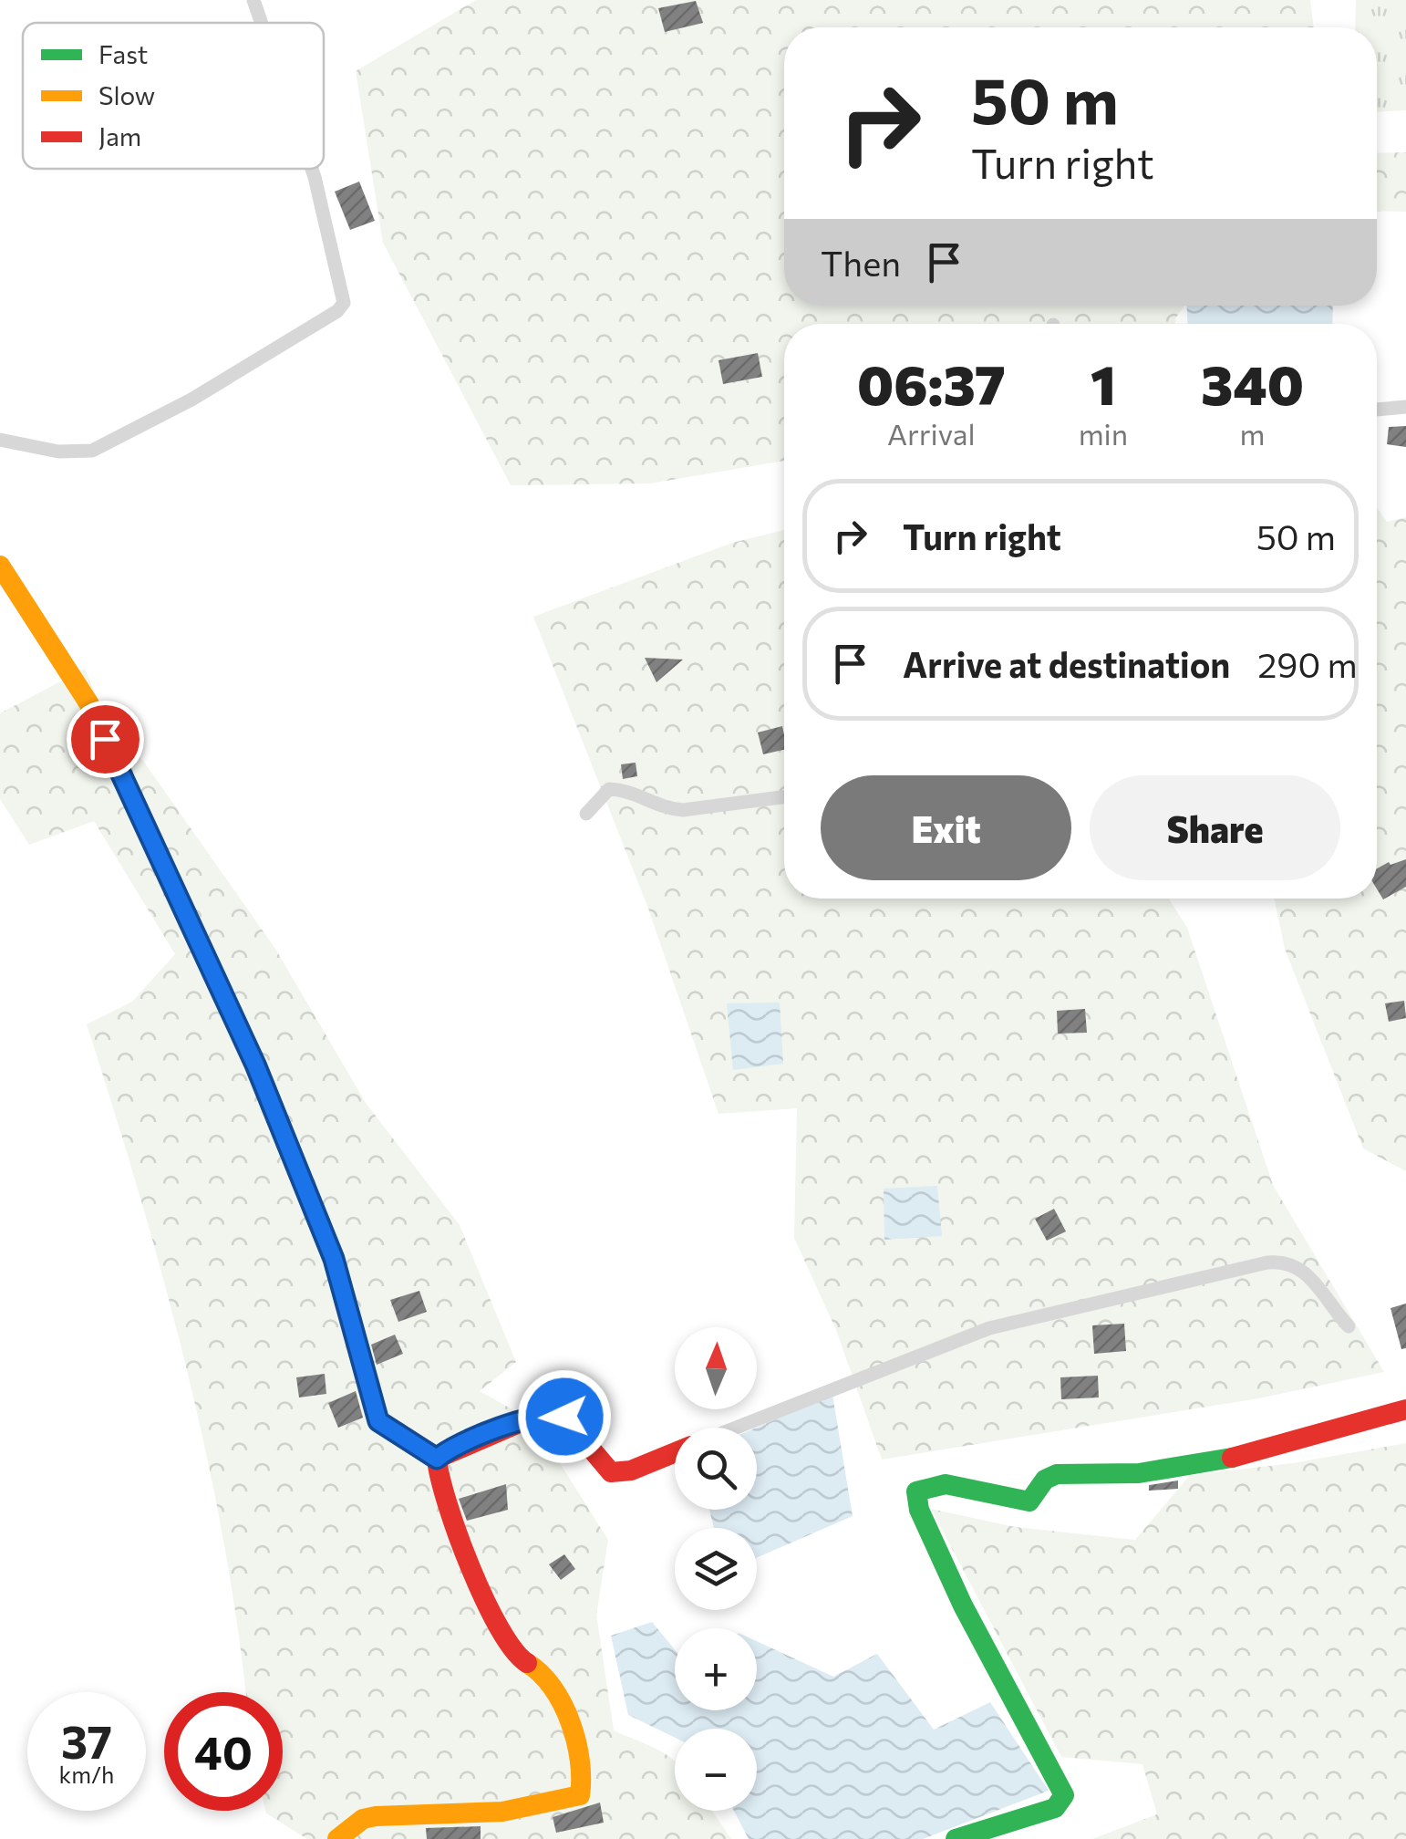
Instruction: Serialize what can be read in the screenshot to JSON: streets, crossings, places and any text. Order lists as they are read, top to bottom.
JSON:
{
  "legend": ["Fast", "Slow", "Jam"],
  "north": "top",
  "page": {
    "turn": ["50 m", "Turn right"],
    "then": "Then",
    "eta": [
      "06:37",
      "Arrival",
      "1",
      "min",
      "340",
      "m"
    ],
    "list": [
      {
        "name": "Turn right",
        "value": "50 m"
      },
      {
        "name": "Arrive at destination",
        "value": "290 m"
      }
    ],
    "buttons": ["Exit", "Share"],
    "map_buttons": ["+", "−"],
    "speed": "37 km/h",
    "limit": "40"
  }
}
